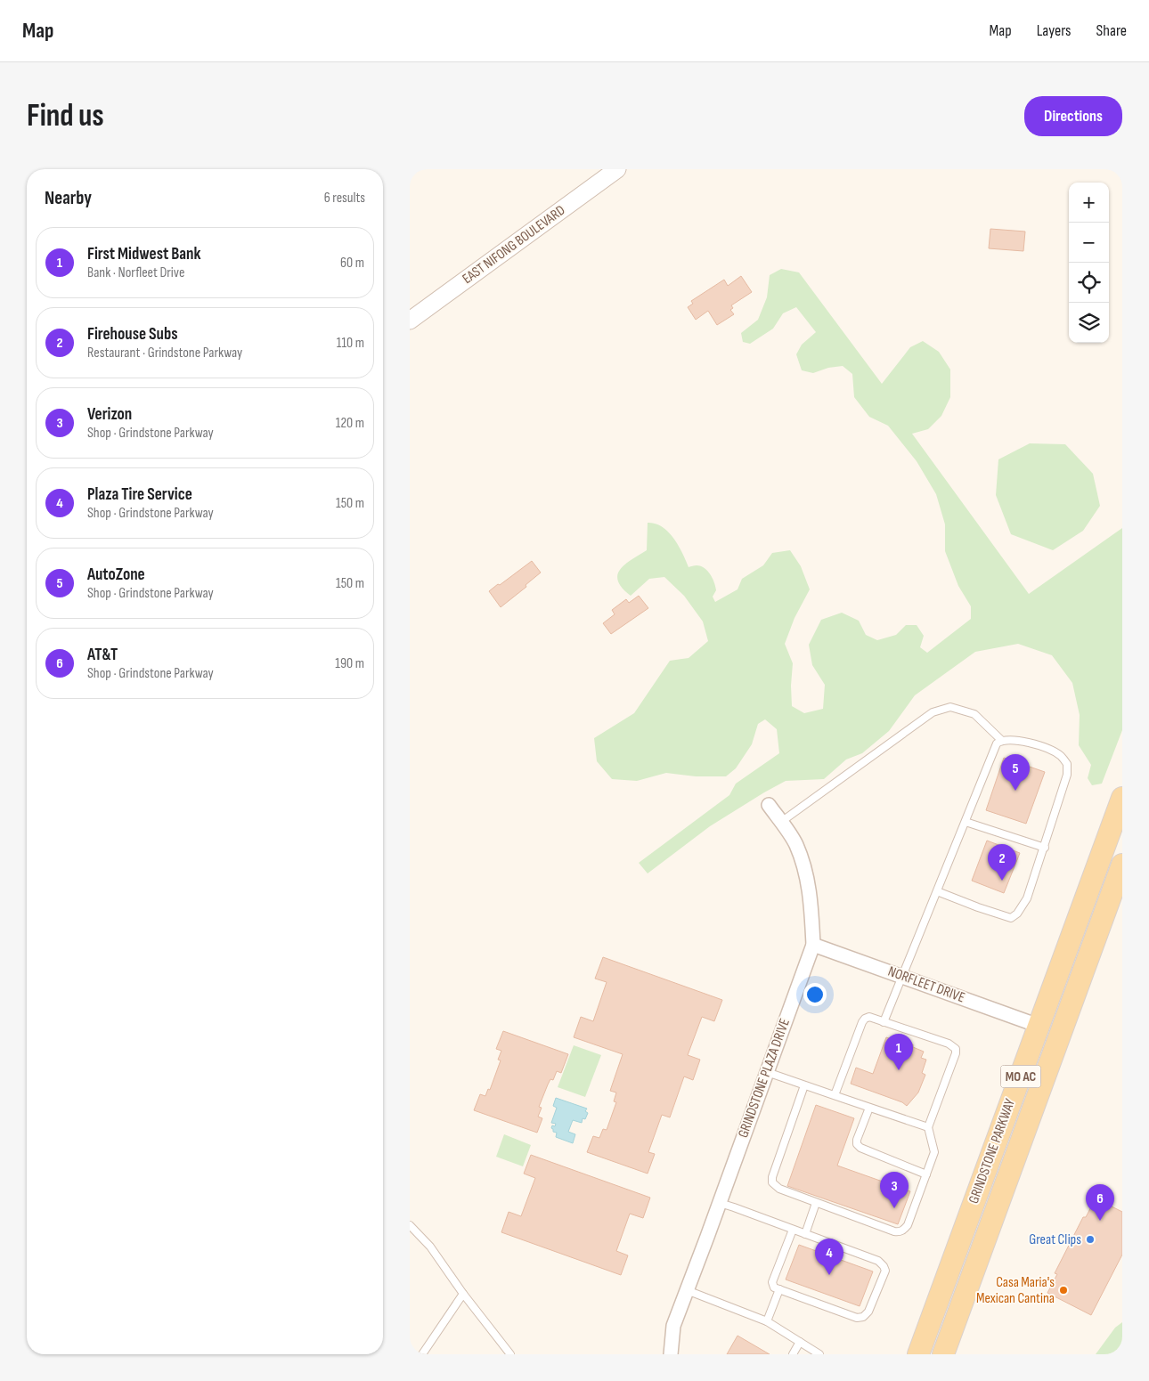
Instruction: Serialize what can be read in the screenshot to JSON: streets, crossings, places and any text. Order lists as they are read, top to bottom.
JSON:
{
  "streets": {
    "main road": ["MO AC", "GRINDSTONE PARKWAY"],
    "street": ["EAST NIFONG BOULEVARD", "NORFLEET DRIVE", "GRINDSTONE PLAZA DRIVE"]
  },
  "crossings": [
    ["NORFLEET DRIVE", "GRINDSTONE PLAZA DRIVE"],
    ["NORFLEET DRIVE", "GRINDSTONE PARKWAY"]
  ],
  "places": ["Great Clips", "Casa Maria's Mexican Cantina"],
  "page": {
    "header": "Map",
    "nav": ["Map", "Layers", "Share"],
    "buttons": "Directions",
    "title": "Find us",
    "heading": ["Nearby", "6 results"],
    "map_buttons": ["+", "−"],
    "list": [
      {
        "mark": "1",
        "name": "First Midwest Bank",
        "note": "Bank · Norfleet Drive",
        "value": "60 m"
      },
      {
        "mark": "2",
        "name": "Firehouse Subs",
        "note": "Restaurant · Grindstone Parkway",
        "value": "110 m"
      },
      {
        "mark": "3",
        "name": "Verizon",
        "note": "Shop · Grindstone Parkway",
        "value": "120 m"
      },
      {
        "mark": "4",
        "name": "Plaza Tire Service",
        "note": "Shop · Grindstone Parkway",
        "value": "150 m"
      },
      {
        "mark": "5",
        "name": "AutoZone",
        "note": "Shop · Grindstone Parkway",
        "value": "150 m"
      },
      {
        "mark": "6",
        "name": "AT&T",
        "note": "Shop · Grindstone Parkway",
        "value": "190 m"
      }
    ],
    "pins": [
      "5",
      "2",
      "1",
      "3",
      "6",
      "4"
    ]
  }
}
